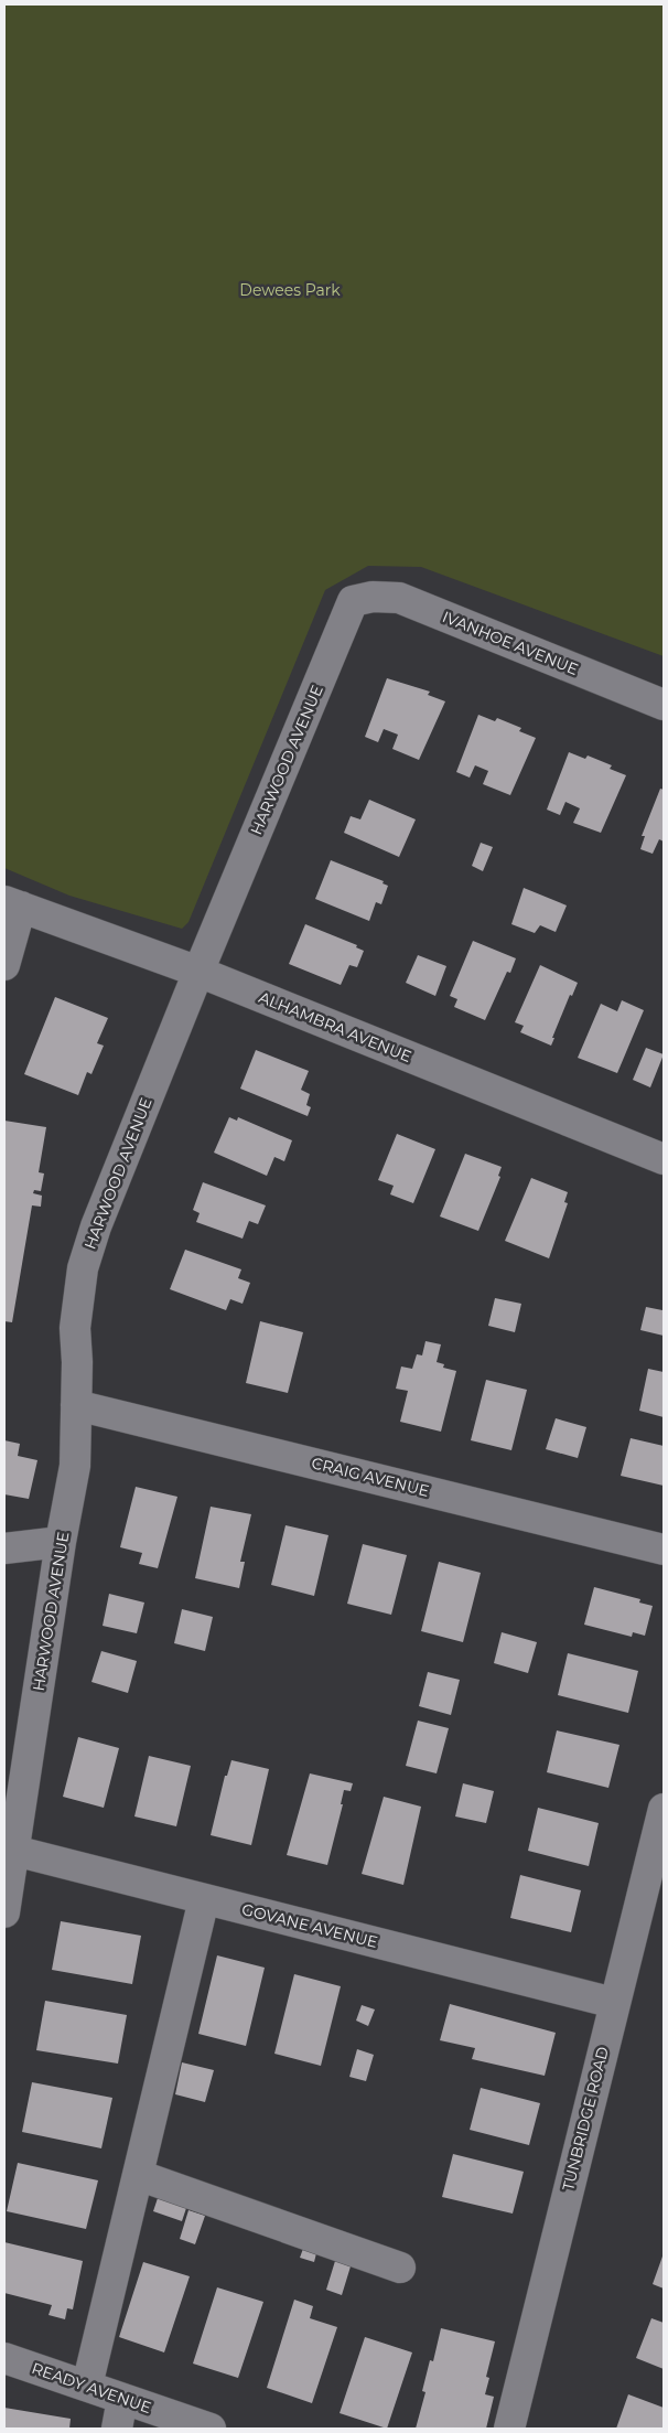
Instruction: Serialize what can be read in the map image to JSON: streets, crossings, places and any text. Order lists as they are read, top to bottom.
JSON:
{
  "streets": {
    "street": [
      "IVANHOE AVENUE",
      "HARWOOD AVENUE",
      "ALHAMBRA AVENUE",
      "CRAIG AVENUE",
      "GOVANE AVENUE",
      "TUNBRIDGE ROAD",
      "READY AVENUE"
    ]
  },
  "crossings": [
    ["IVANHOE AVENUE", "HARWOOD AVENUE"],
    ["HARWOOD AVENUE", "ALHAMBRA AVENUE"],
    ["HARWOOD AVENUE", "CRAIG AVENUE"],
    ["HARWOOD AVENUE", "GOVANE AVENUE"],
    ["GOVANE AVENUE", "TUNBRIDGE ROAD"]
  ],
  "parks": ["Dewees Park"]
}
